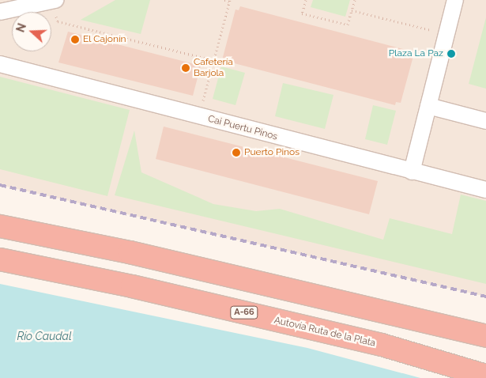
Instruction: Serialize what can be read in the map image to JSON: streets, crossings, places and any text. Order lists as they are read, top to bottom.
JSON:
{
  "streets": {
    "highway": ["A-66", "Autovía Ruta de la Plata"],
    "street": ["Cai Puertu Pinos"]
  },
  "water": ["Río Caudal"],
  "places": [
    "El Cajonín",
    "Plaza La Paz",
    "Cafetería Barjola",
    "Puerto Pinos"
  ],
  "north": "left"
}
